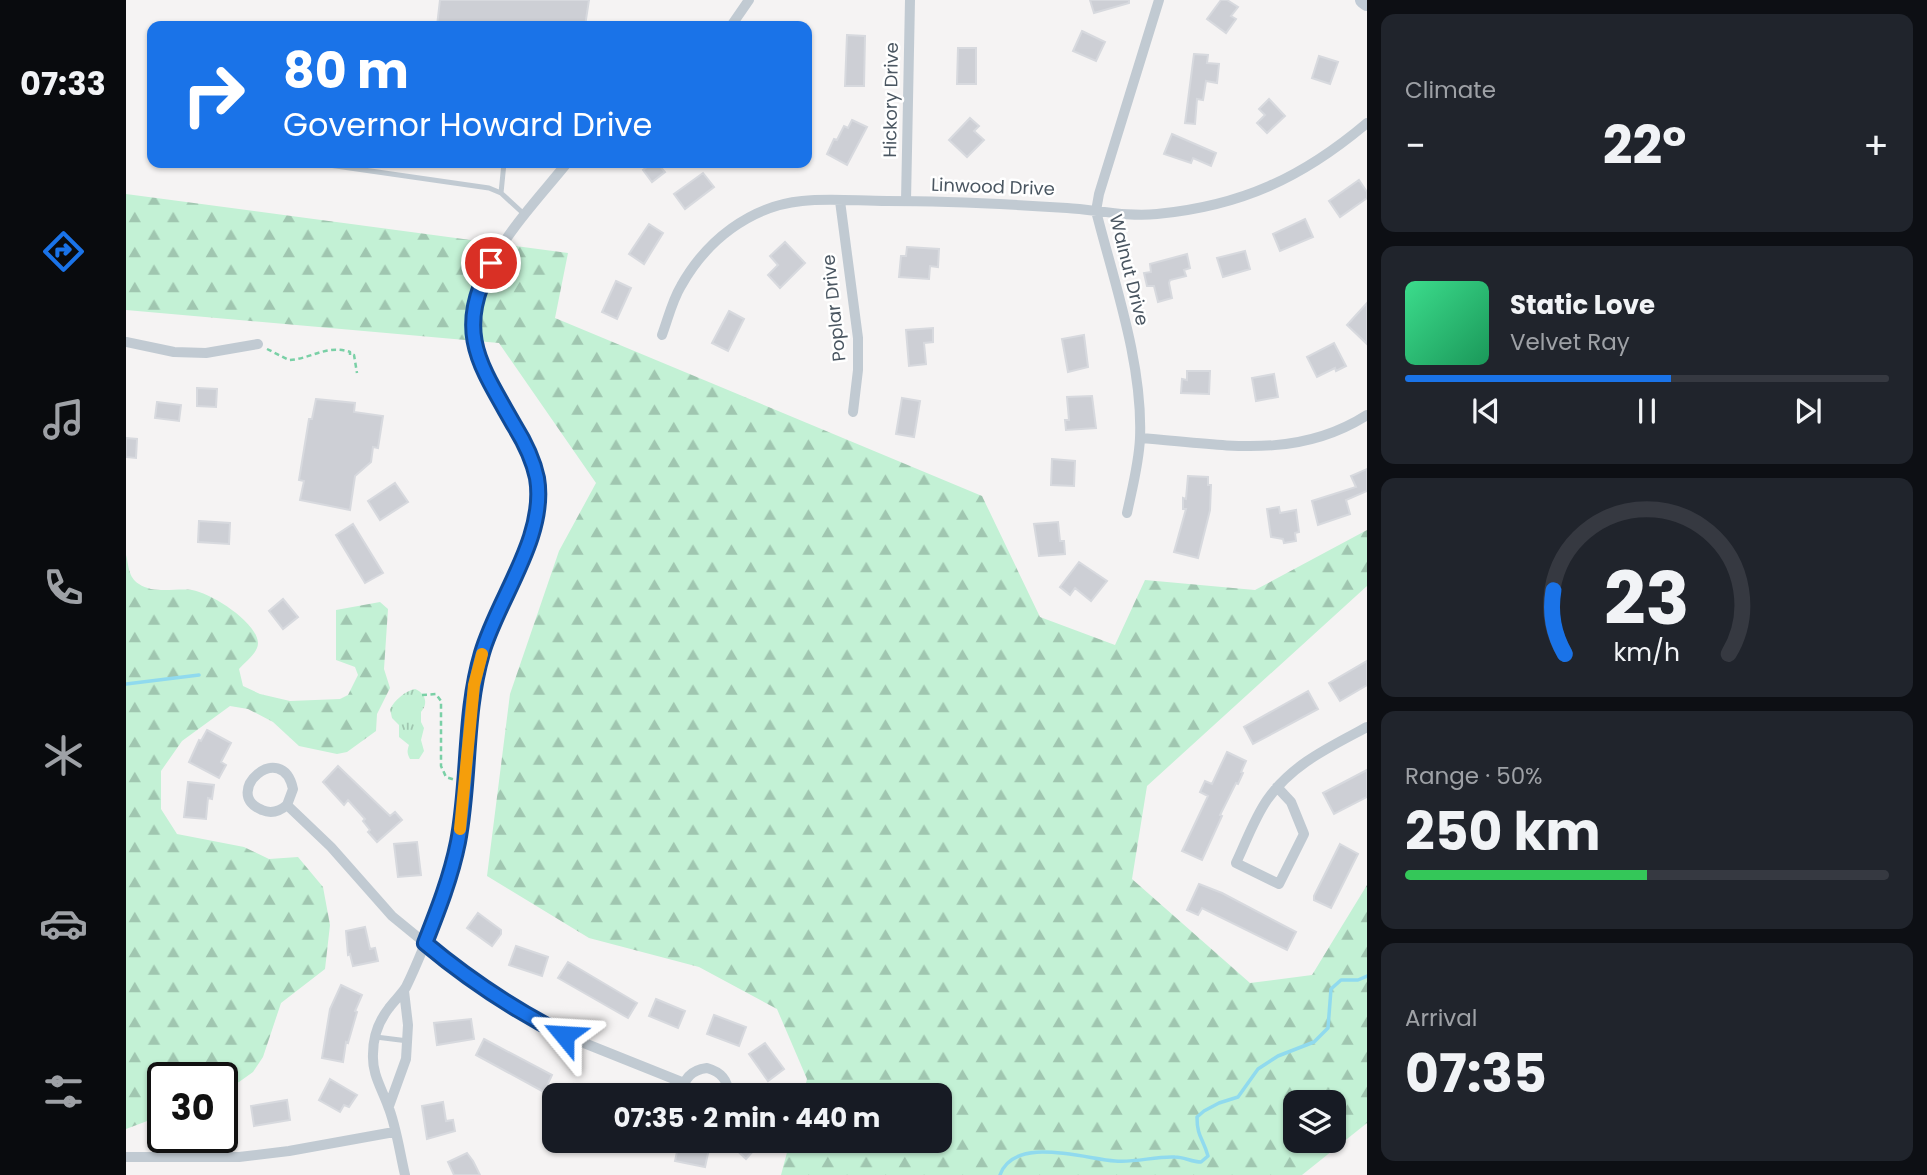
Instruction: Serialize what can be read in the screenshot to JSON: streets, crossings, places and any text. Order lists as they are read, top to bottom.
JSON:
{
  "streets": {
    "street": [
      "Hickory Drive",
      "Linwood Drive",
      "Walnut Drive",
      "Poplar Drive"
    ]
  },
  "crossings": [
    ["Hickory Drive", "Linwood Drive"],
    ["Linwood Drive", "Walnut Drive"],
    ["Linwood Drive", "Poplar Drive"]
  ],
  "page": {
    "tabs": "07:33",
    "tile": [
      "Climate",
      ["Range · 50%", "250 km"],
      ["Arrival", "07:35"]
    ],
    "turn": ["80 m", "Governor Howard Drive"],
    "heat": ["−", "22°", "+"],
    "song": ["Static Love", "Velvet Ray"],
    "limit": "30",
    "trip": "07:35 · 2 min · 440 m",
    "gauge": ["23", "km/h"]
  }
}
